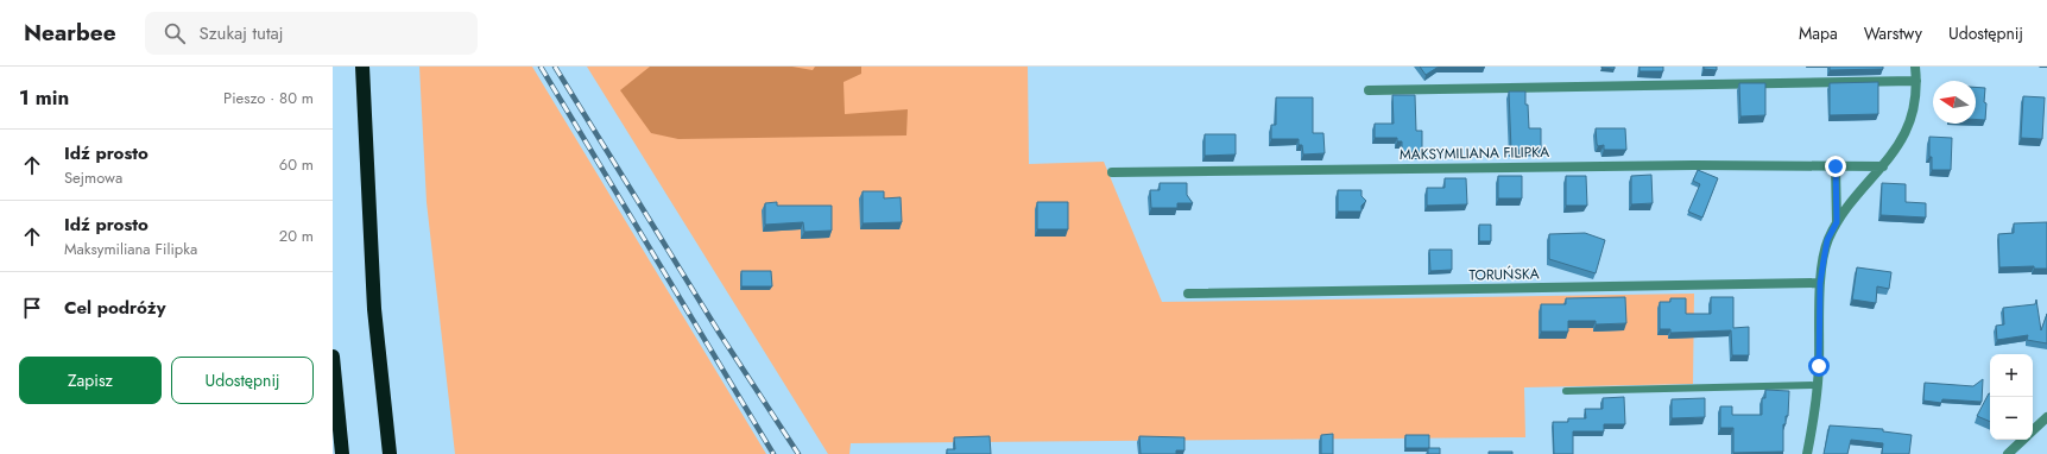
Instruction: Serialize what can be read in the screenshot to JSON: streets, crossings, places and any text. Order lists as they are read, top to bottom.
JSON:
{
  "streets": {
    "street": ["MAKSYMILIANA FILIPKA", "TORUŃSKA"]
  },
  "north": "left",
  "page": {
    "header": "Nearbee",
    "search": "Szukaj tutaj",
    "nav": ["Mapa", "Warstwy", "Udostępnij"],
    "heading": ["1 min", "Pieszo · 80 m"],
    "list": [
      ["Idź prosto", "Sejmowa", "60 m"],
      ["Idź prosto", "Maksymiliana Filipka", "20 m"],
      "Cel podróży"
    ],
    "buttons": ["Zapisz", "Udostępnij"],
    "map_buttons": ["+", "−"]
  }
}
